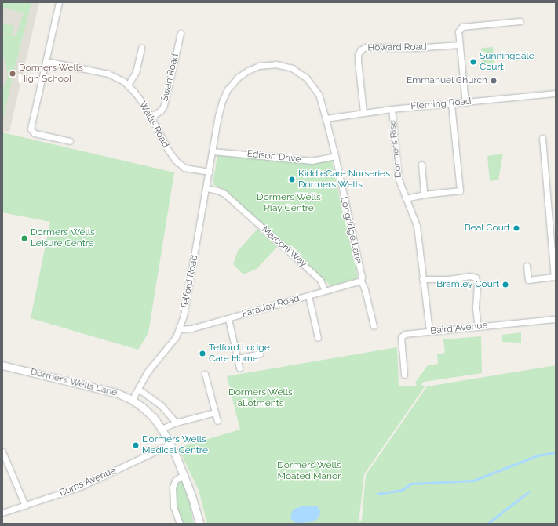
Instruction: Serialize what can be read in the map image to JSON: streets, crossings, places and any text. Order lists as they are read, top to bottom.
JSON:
{
  "streets": {
    "street": [
      "Howard Road",
      "Swan Road",
      "Fleming Road",
      "Wallis Road",
      "Dormers Rise",
      "Edison Drive",
      "Longridge Lane",
      "Marconi Way",
      "Telford Road",
      "Faraday Road",
      "Baird Avenue",
      "Dormer’s Wells Lane",
      "Burns Avenue"
    ]
  },
  "crossings": [
    ["Howard Road", "Fleming Road"],
    ["Swan Road", "Wallis Road"],
    ["Fleming Road", "Dormers Rise"],
    ["Fleming Road", "Longridge Lane"],
    ["Fleming Road", "Telford Road"],
    ["Wallis Road", "Telford Road"],
    ["Dormers Rise", "Baird Avenue"],
    ["Edison Drive", "Longridge Lane"],
    ["Edison Drive", "Telford Road"],
    ["Longridge Lane", "Telford Road"],
    ["Longridge Lane", "Faraday Road"],
    ["Marconi Way", "Telford Road"],
    ["Marconi Way", "Faraday Road"],
    ["Telford Road", "Faraday Road"],
    ["Telford Road", "Dormer’s Wells Lane"],
    ["Dormer’s Wells Lane", "Burns Avenue"]
  ],
  "parks": ["Dormers Wells Play Centre", "Dormers Wells allotments", "Dormers Wells Moated Manor"],
  "places": [
    "Sunningdale Court",
    "Dormers Wells High School",
    "Emmanuel Church",
    "KiddieCare Nurseries Dormers Wells",
    "Beal Court",
    "Dormers Wells Leisure Centre",
    "Bramley Court",
    "Telford Lodge Care Home",
    "Dormers Wells Medical Centre"
  ]
}
